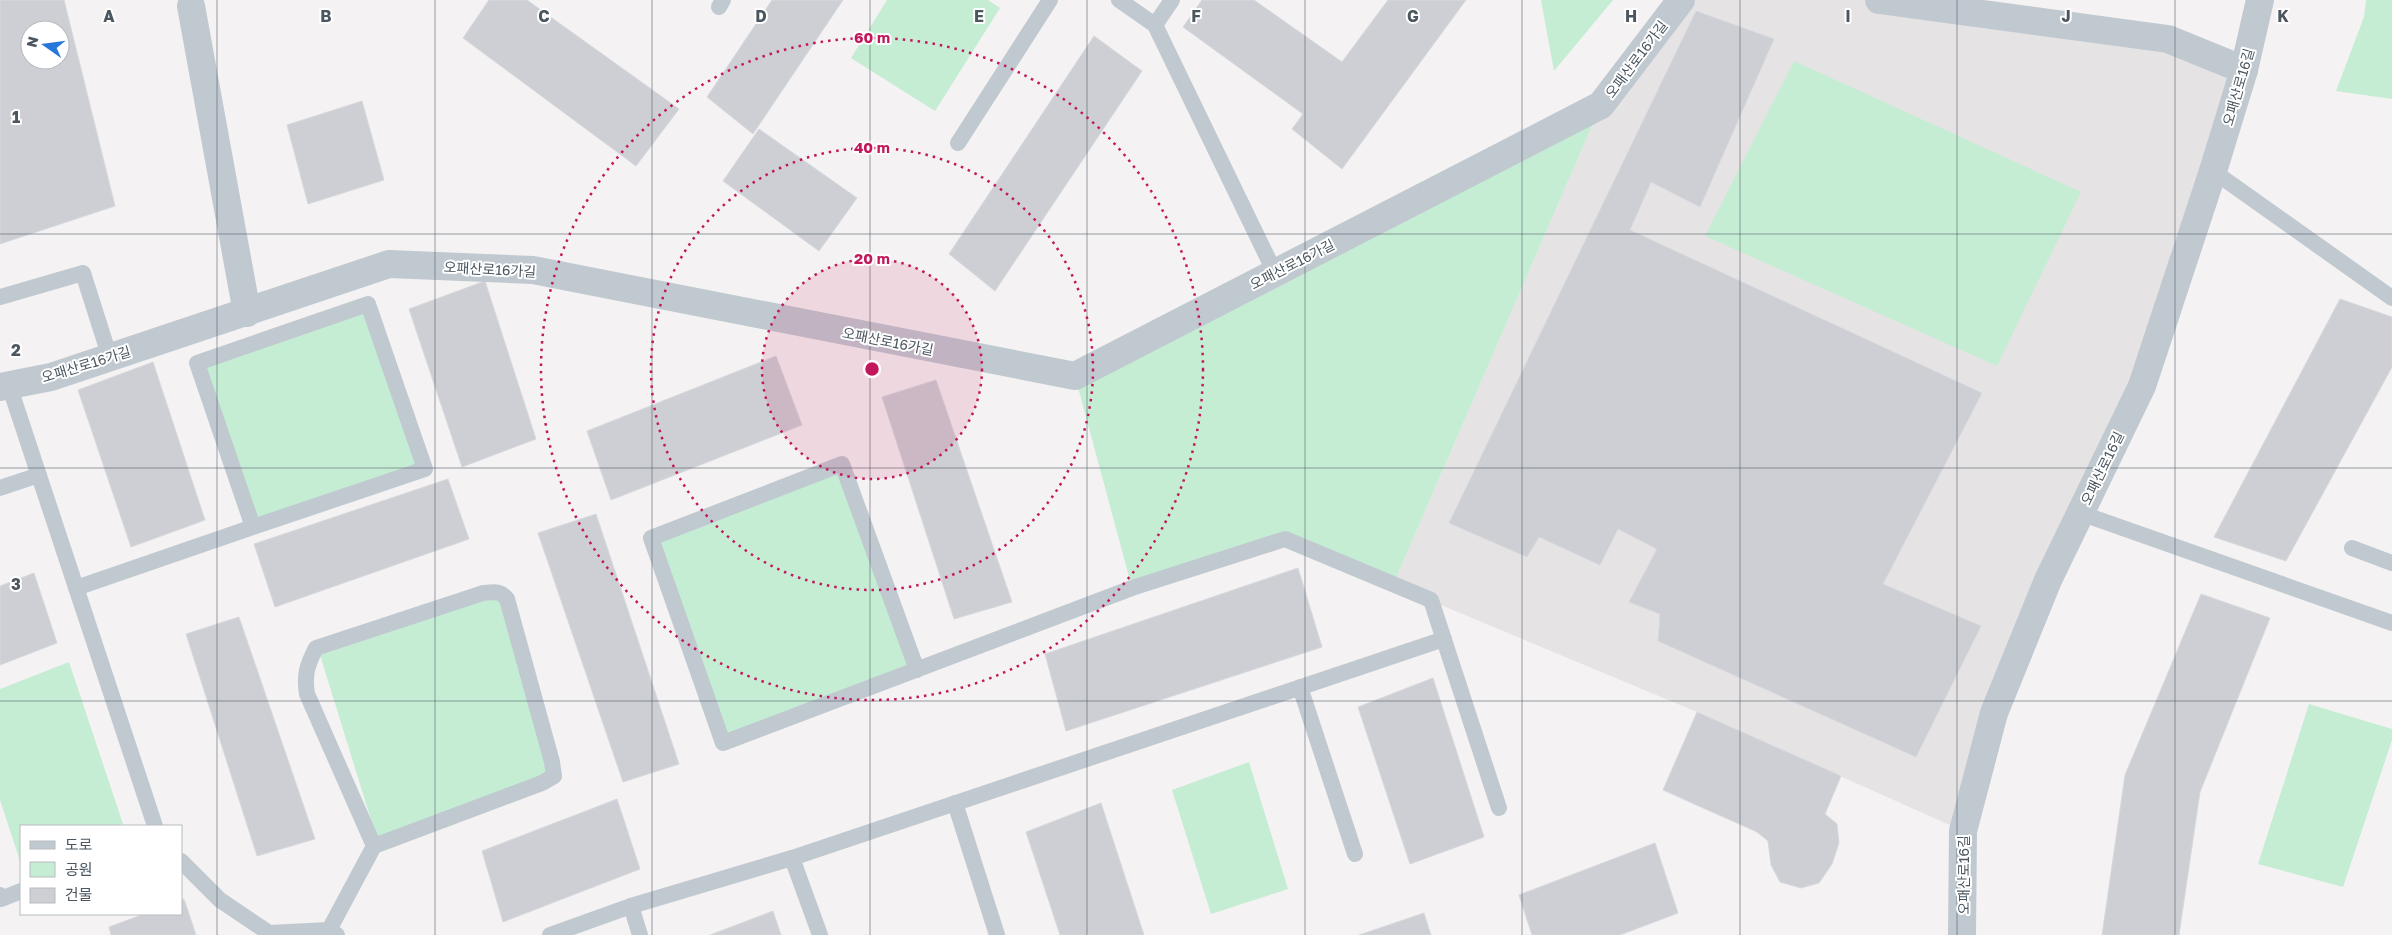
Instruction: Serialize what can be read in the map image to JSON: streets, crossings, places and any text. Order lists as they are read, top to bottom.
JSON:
{
  "streets": {
    "street": ["오패산로16가길", "오패산로16길"]
  },
  "legend": ["도로", "공원", "건물"],
  "north": "left",
  "grid": {
    "columns": [
      "A",
      "B",
      "C",
      "D",
      "E",
      "F",
      "G",
      "H",
      "I",
      "J",
      "K"
    ],
    "rows": ["1", "2", "3"]
  },
  "rings": ["60 m", "40 m", "20 m"]
}
